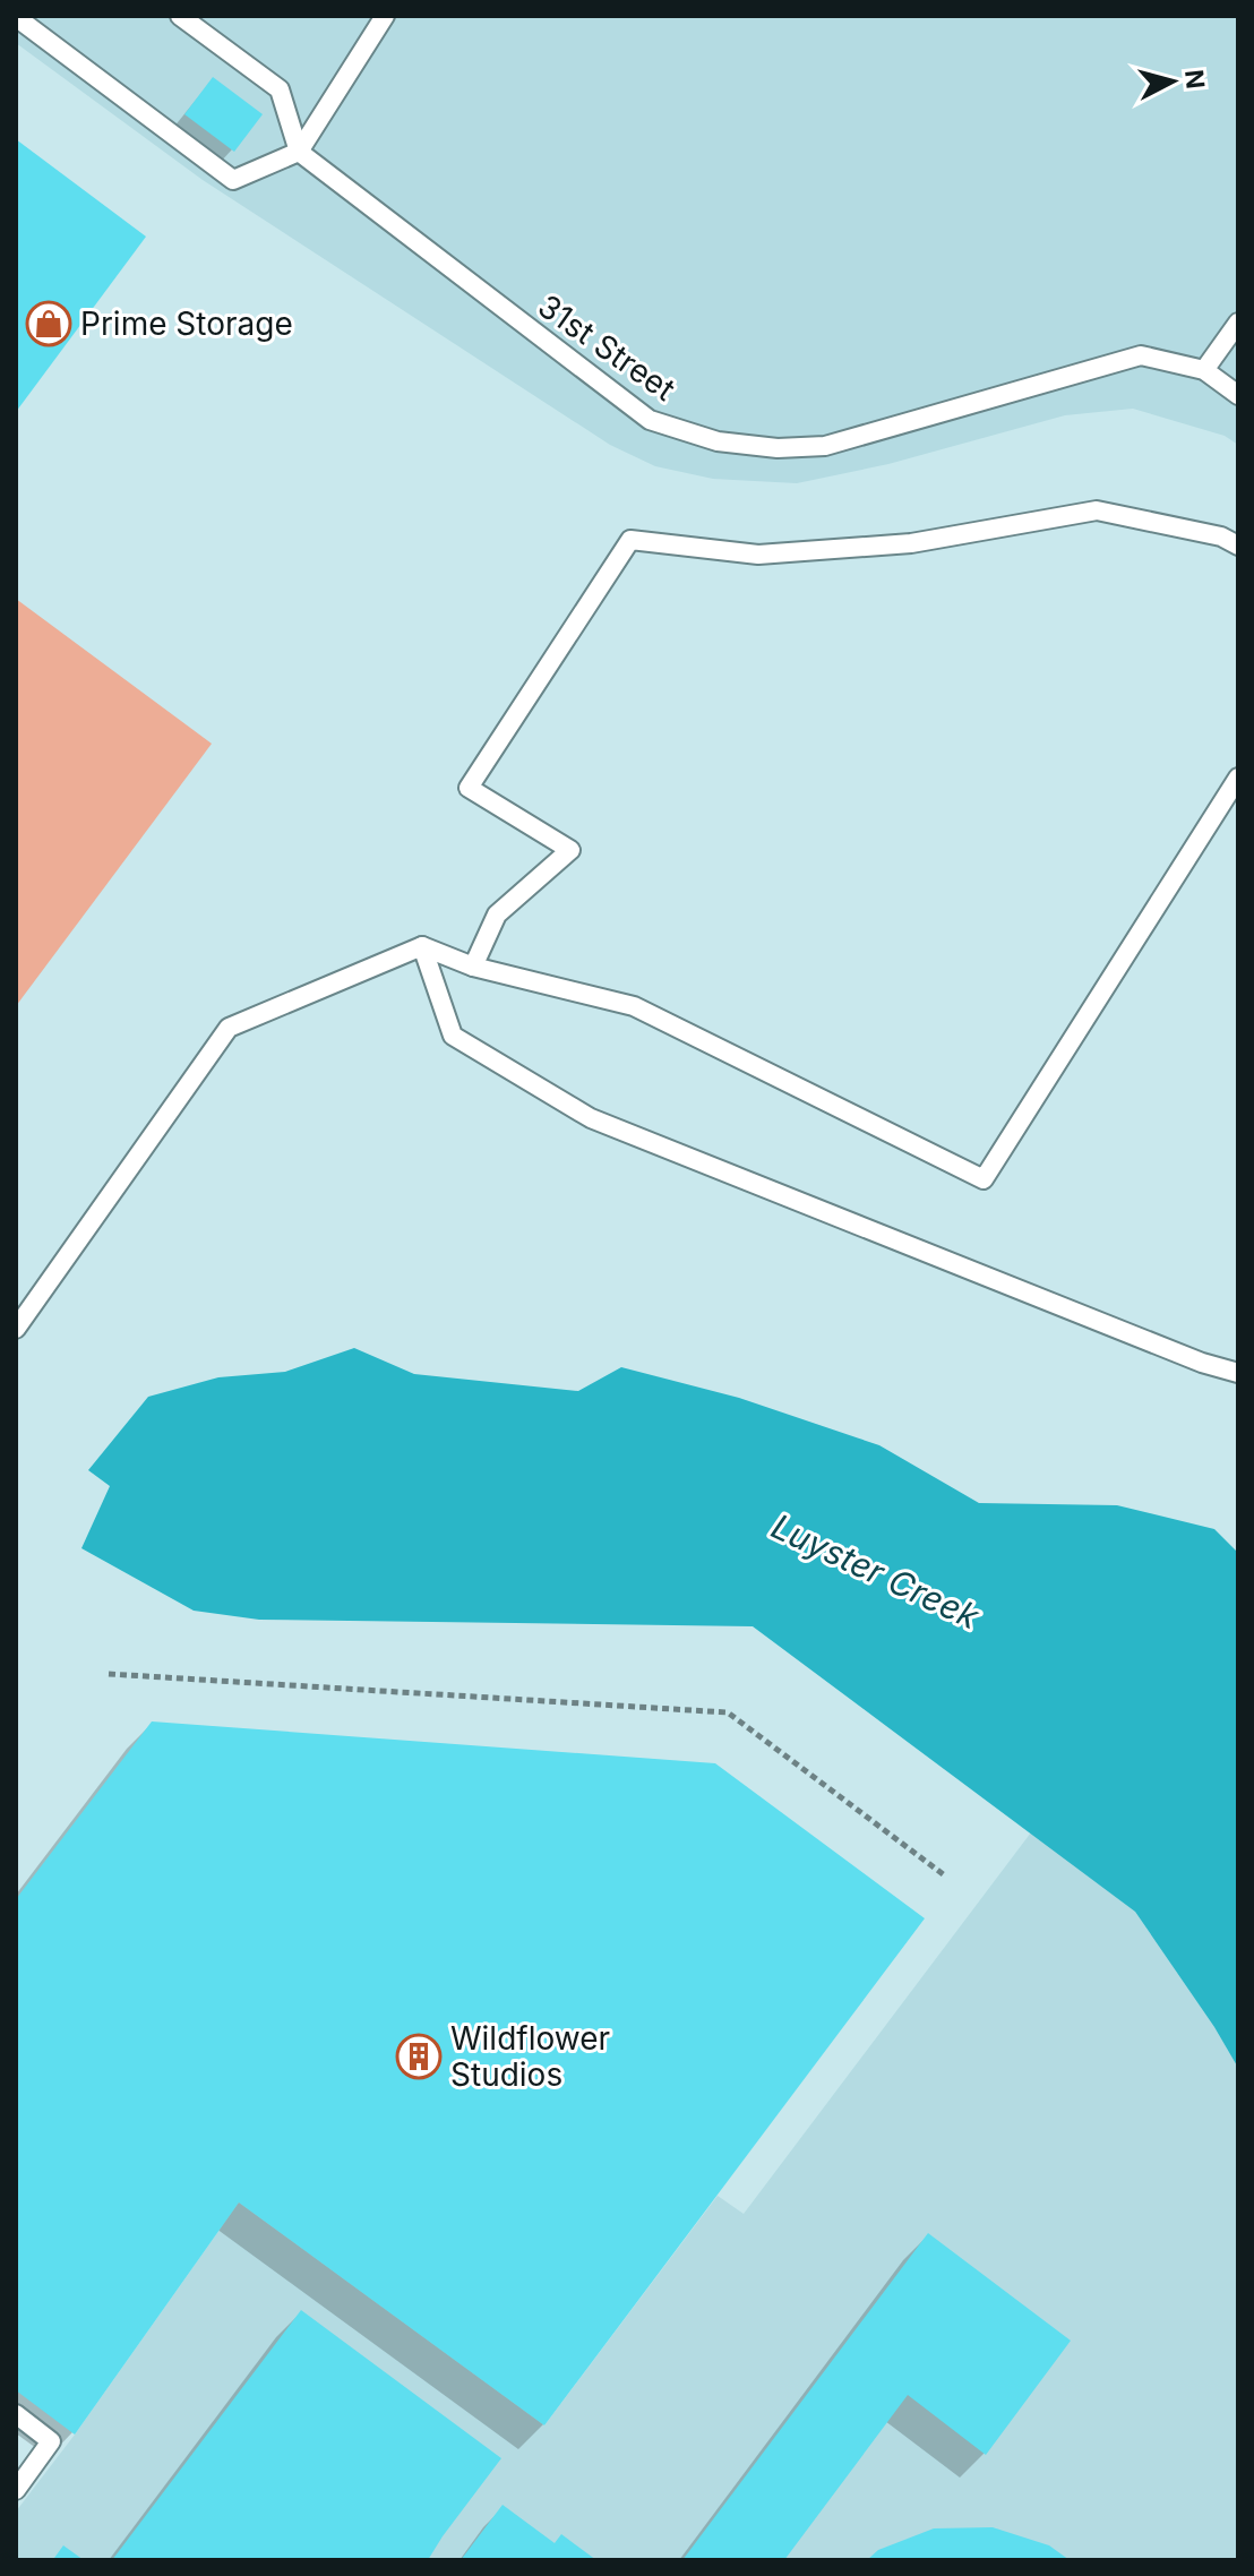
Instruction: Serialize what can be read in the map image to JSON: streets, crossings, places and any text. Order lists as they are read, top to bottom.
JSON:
{
  "streets": {
    "lane": ["31st Street"]
  },
  "water": ["Luyster Creek"],
  "places": {
    "shop": ["Prime Storage"],
    "building": ["Wildflower Studios"]
  },
  "north": "right"
}
